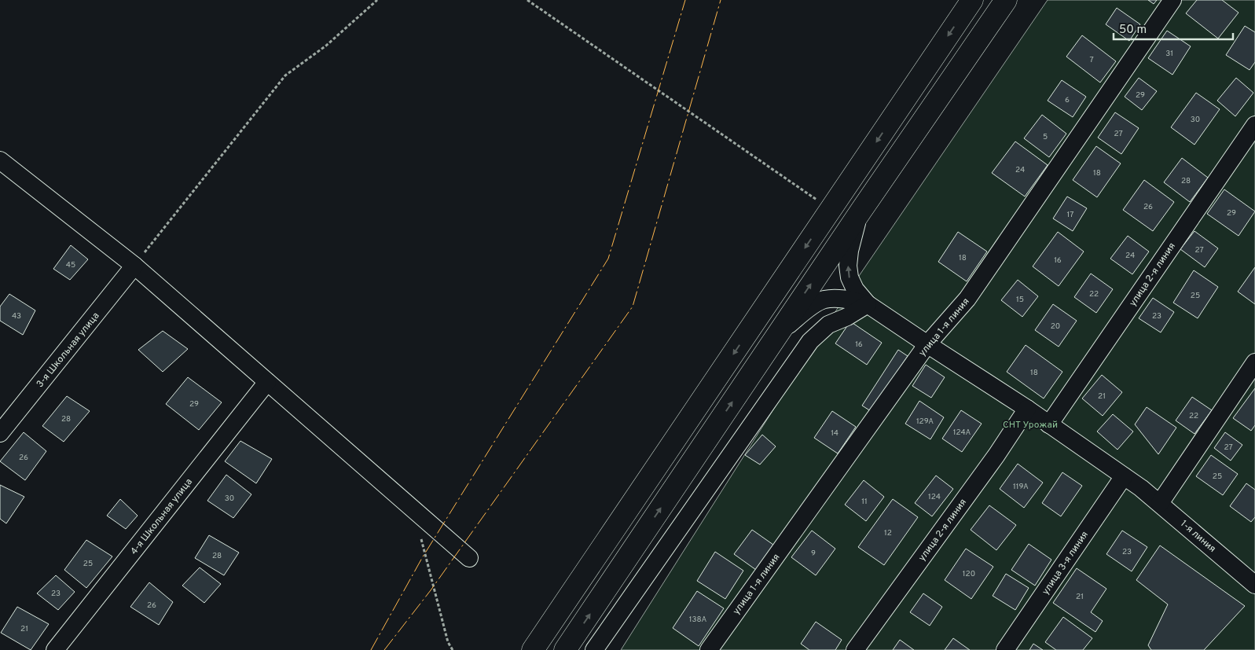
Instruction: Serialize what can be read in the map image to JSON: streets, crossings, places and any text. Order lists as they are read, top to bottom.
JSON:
{
  "streets": {
    "street": [
      "улица 2-я линия",
      "улица 1-я линия",
      "3-я Школьная улица",
      "4-я Школьная улица",
      "1-я линия",
      "улица 3-я линия"
    ]
  },
  "crossings": [
    ["улица 2-я линия", "1-я линия"],
    ["улица 1-я линия", "1-я линия"],
    ["1-я линия", "улица 3-я линия"]
  ],
  "parks": ["СНТ Урожай"],
  "house_numbers": [
    "31",
    "7",
    "29",
    "6",
    "30",
    "27",
    "5",
    "24",
    "18",
    "28",
    "26",
    "29",
    "17",
    "27",
    "24",
    "18",
    "16",
    "45",
    "22",
    "25",
    "15",
    "43",
    "23",
    "20",
    "16",
    "18",
    "21",
    "29",
    "22",
    "28",
    "129А",
    "124А",
    "14",
    "27",
    "26",
    "25",
    "119А",
    "124",
    "30",
    "11",
    "12",
    "23",
    "9",
    "28",
    "25",
    "120",
    "23",
    "21",
    "26",
    "138А",
    "21"
  ],
  "scale_bar": "50 m"
}
